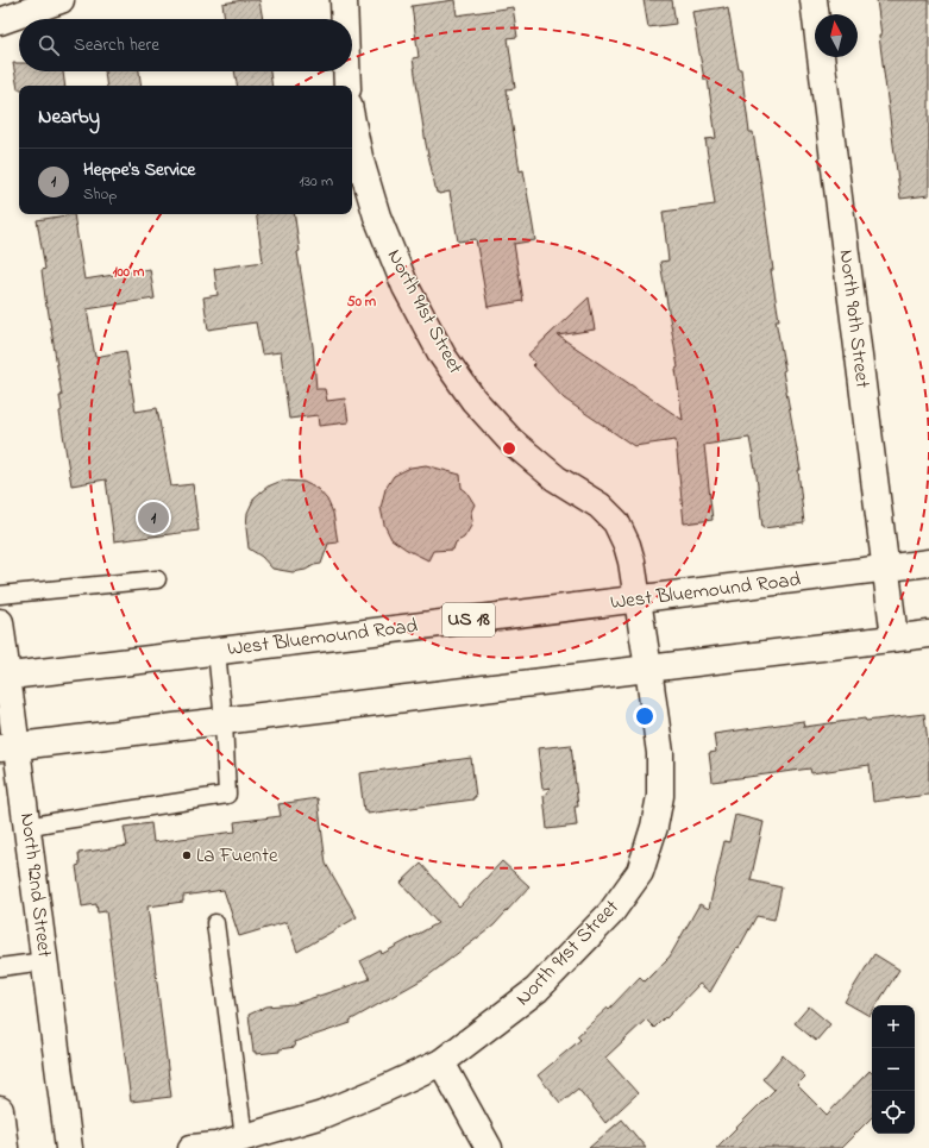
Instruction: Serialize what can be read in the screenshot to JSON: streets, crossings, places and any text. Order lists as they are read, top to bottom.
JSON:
{
  "streets": {
    "street": [
      "North 91st Street",
      "North 90th Street",
      "West Bluemound Road",
      "US 18",
      "North 92nd Street"
    ]
  },
  "crossings": [
    ["North 91st Street", "West Bluemound Road"],
    ["North 90th Street", "West Bluemound Road"],
    ["West Bluemound Road", "North 92nd Street"]
  ],
  "places": ["La Fuente"],
  "north": "top",
  "page": {
    "search": "Search here",
    "heading": "Nearby",
    "list": [
      {
        "mark": "1",
        "name": "Heppe's Service",
        "note": "Shop",
        "value": "130 m"
      }
    ],
    "pins": "1",
    "map_buttons": ["+", "−"]
  },
  "rings": ["100 m", "50 m"]
}
